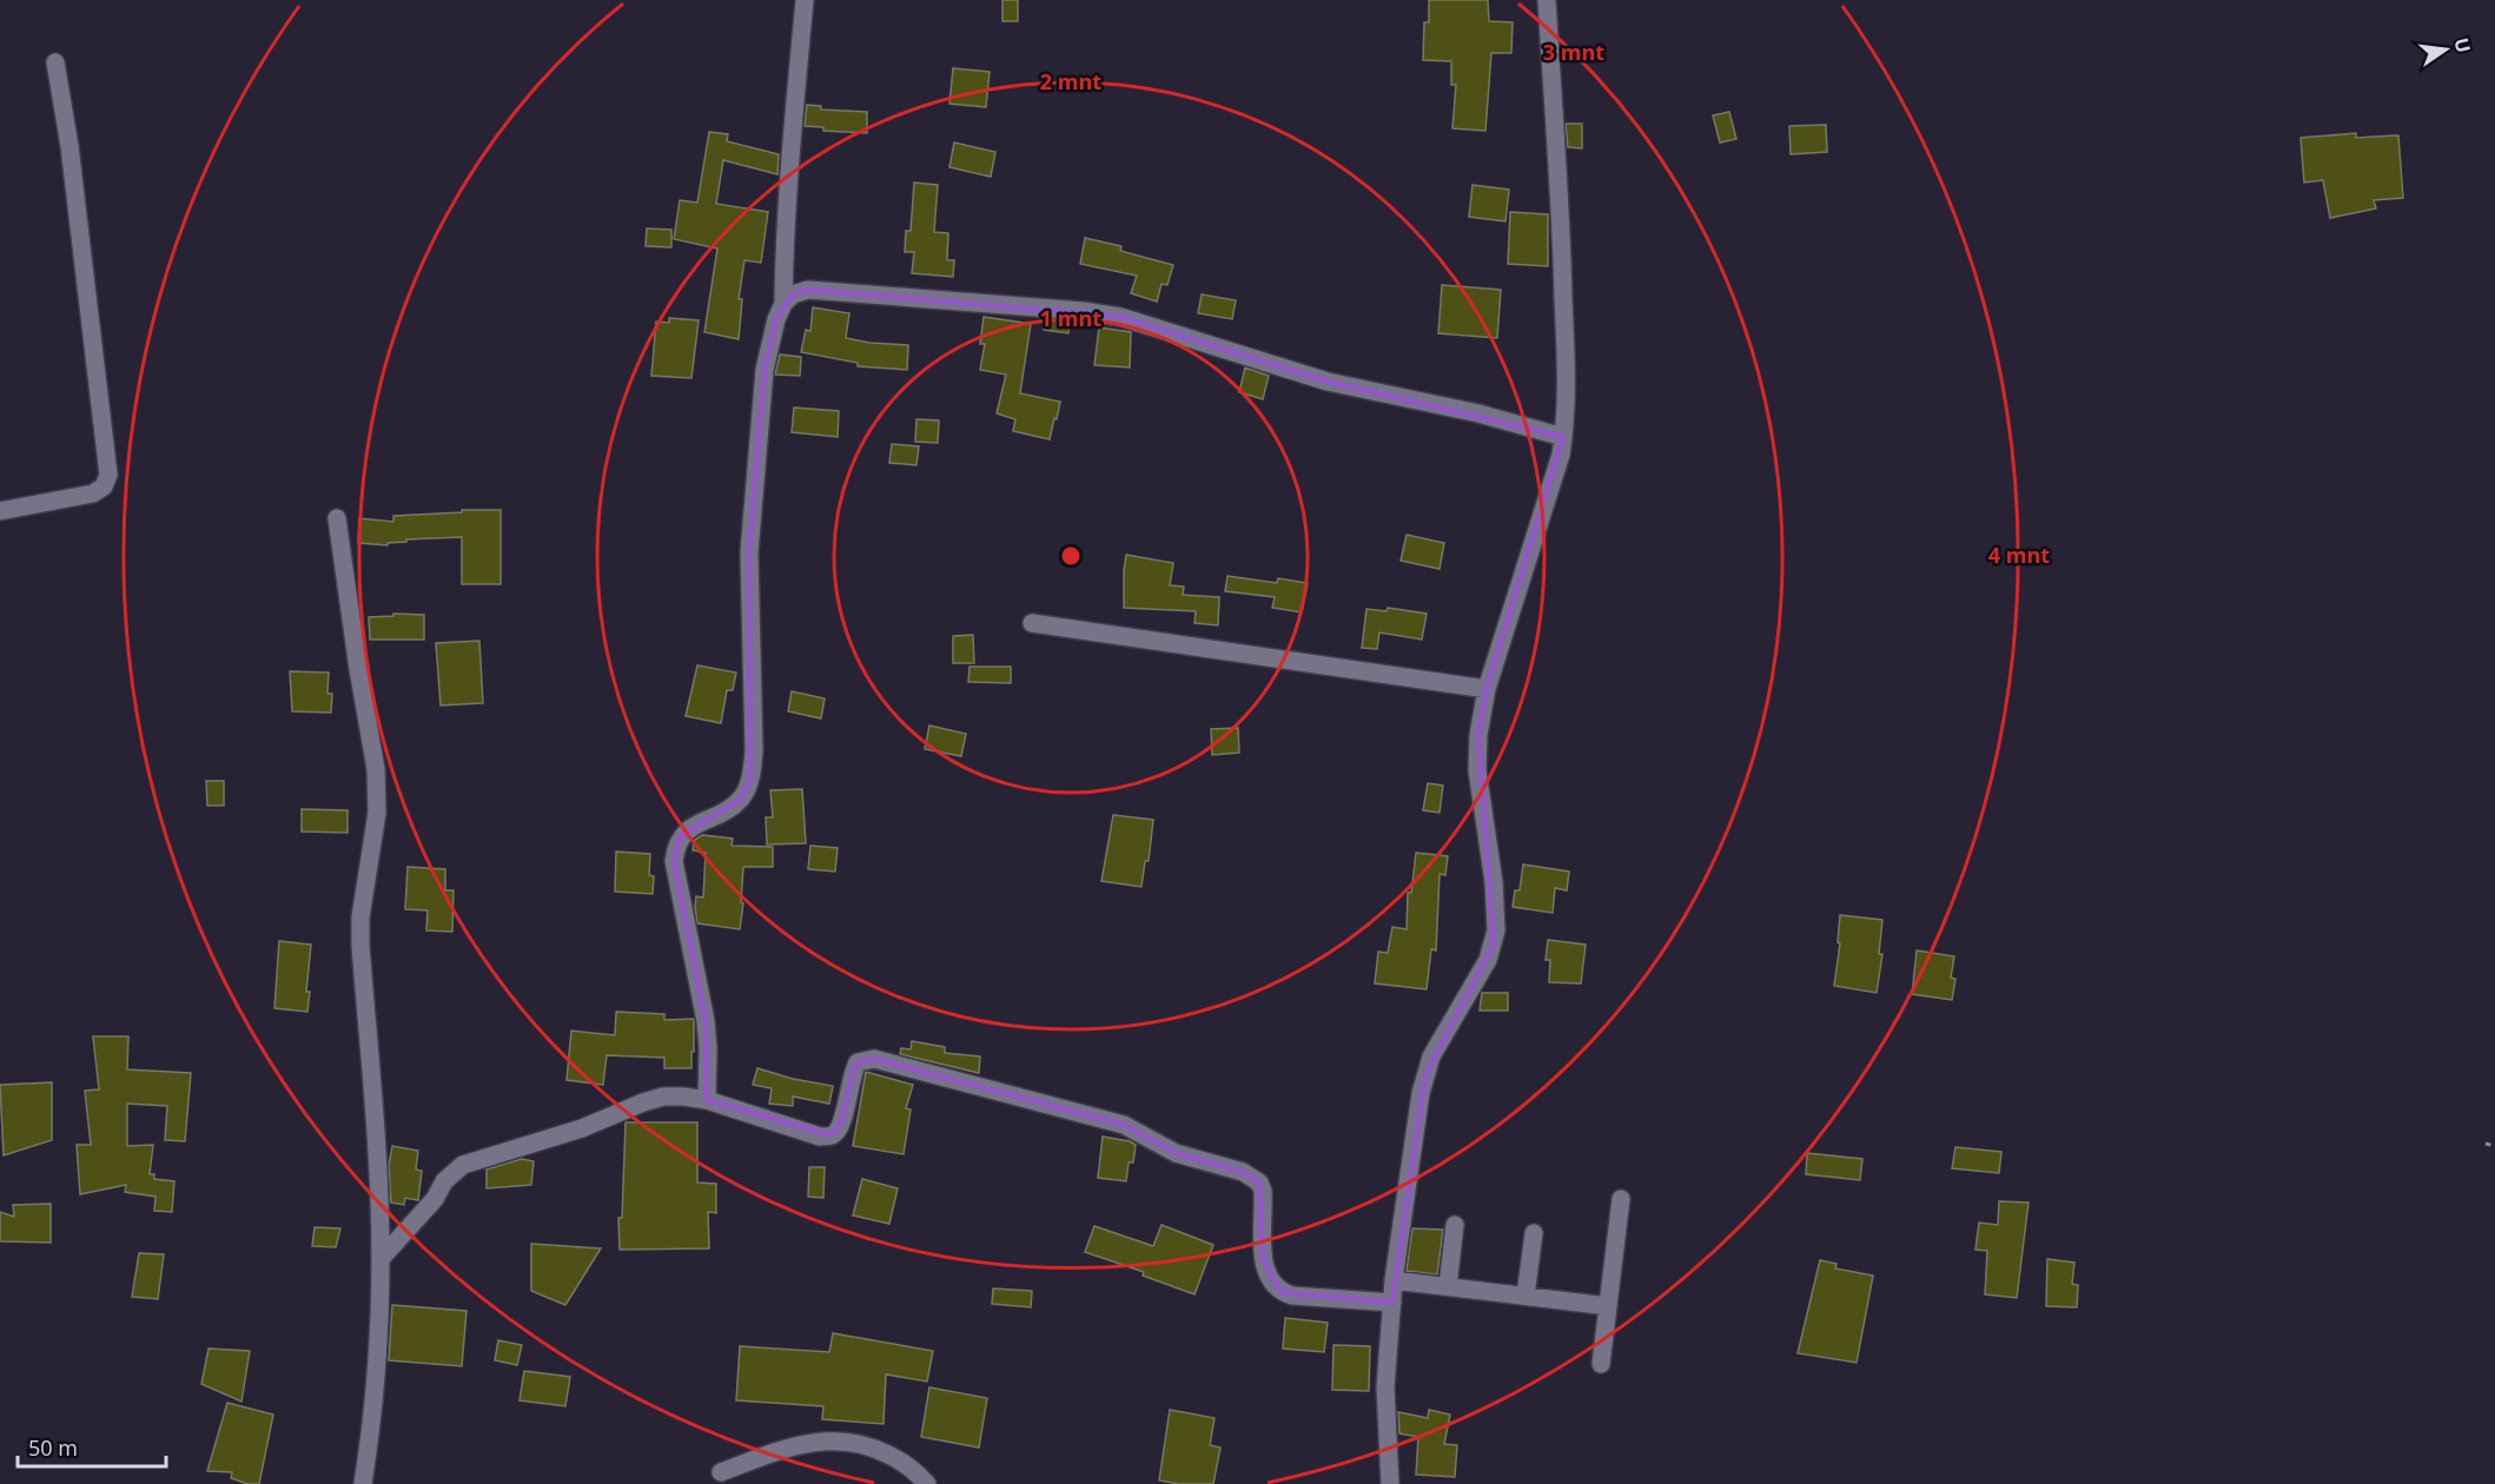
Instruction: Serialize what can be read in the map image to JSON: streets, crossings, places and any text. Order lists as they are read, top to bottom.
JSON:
{
  "scale_bar": "50 m",
  "north": "right",
  "rings": [
    "3 mnt",
    "2 mnt",
    "1 mnt",
    "4 mnt"
  ]
}
